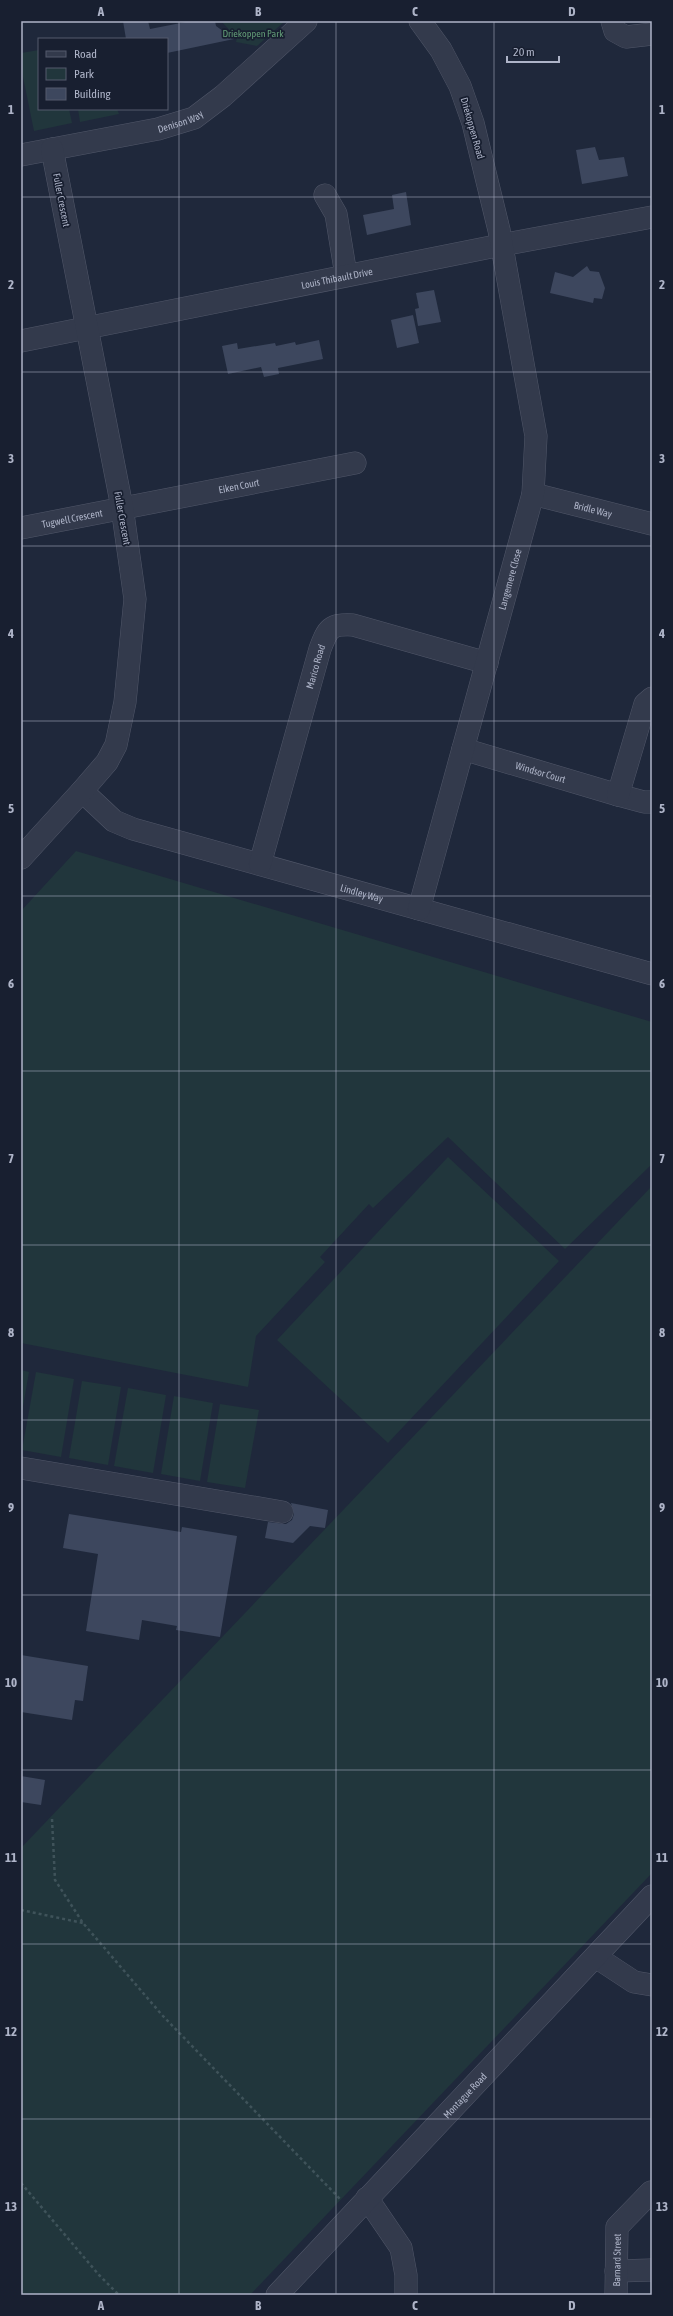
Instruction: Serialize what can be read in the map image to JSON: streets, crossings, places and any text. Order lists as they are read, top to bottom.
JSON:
{
  "streets": {
    "street": [
      "Denison Way",
      "Driekoppen Road",
      "Fuller Crescent",
      "Louis Thibault Drive",
      "Eiken Court",
      "Bridle Way",
      "Tugwell Crescent",
      "Langemere Close",
      "Marico Road",
      "Windsor Court",
      "Lindley Way",
      "Montague Road",
      "Barnard Street"
    ]
  },
  "crossings": [
    ["Denison Way", "Fuller Crescent"],
    ["Driekoppen Road", "Louis Thibault Drive"],
    ["Driekoppen Road", "Langemere Close"],
    ["Fuller Crescent", "Louis Thibault Drive"],
    ["Fuller Crescent", "Eiken Court"],
    ["Fuller Crescent", "Tugwell Crescent"],
    ["Fuller Crescent", "Lindley Way"],
    ["Louis Thibault Drive", "Langemere Close"],
    ["Eiken Court", "Tugwell Crescent"],
    ["Bridle Way", "Langemere Close"],
    ["Langemere Close", "Marico Road"],
    ["Langemere Close", "Windsor Court"],
    ["Langemere Close", "Lindley Way"],
    ["Marico Road", "Lindley Way"]
  ],
  "parks": ["Driekoppen Park"],
  "legend": ["Road", "Park", "Building"],
  "scale_bar": "20 m",
  "grid": {
    "columns": [
      "A",
      "B",
      "C",
      "D"
    ],
    "rows": [
      "1",
      "2",
      "3",
      "4",
      "5",
      "6",
      "7",
      "8",
      "9",
      "10",
      "11",
      "12",
      "13"
    ]
  }
}
